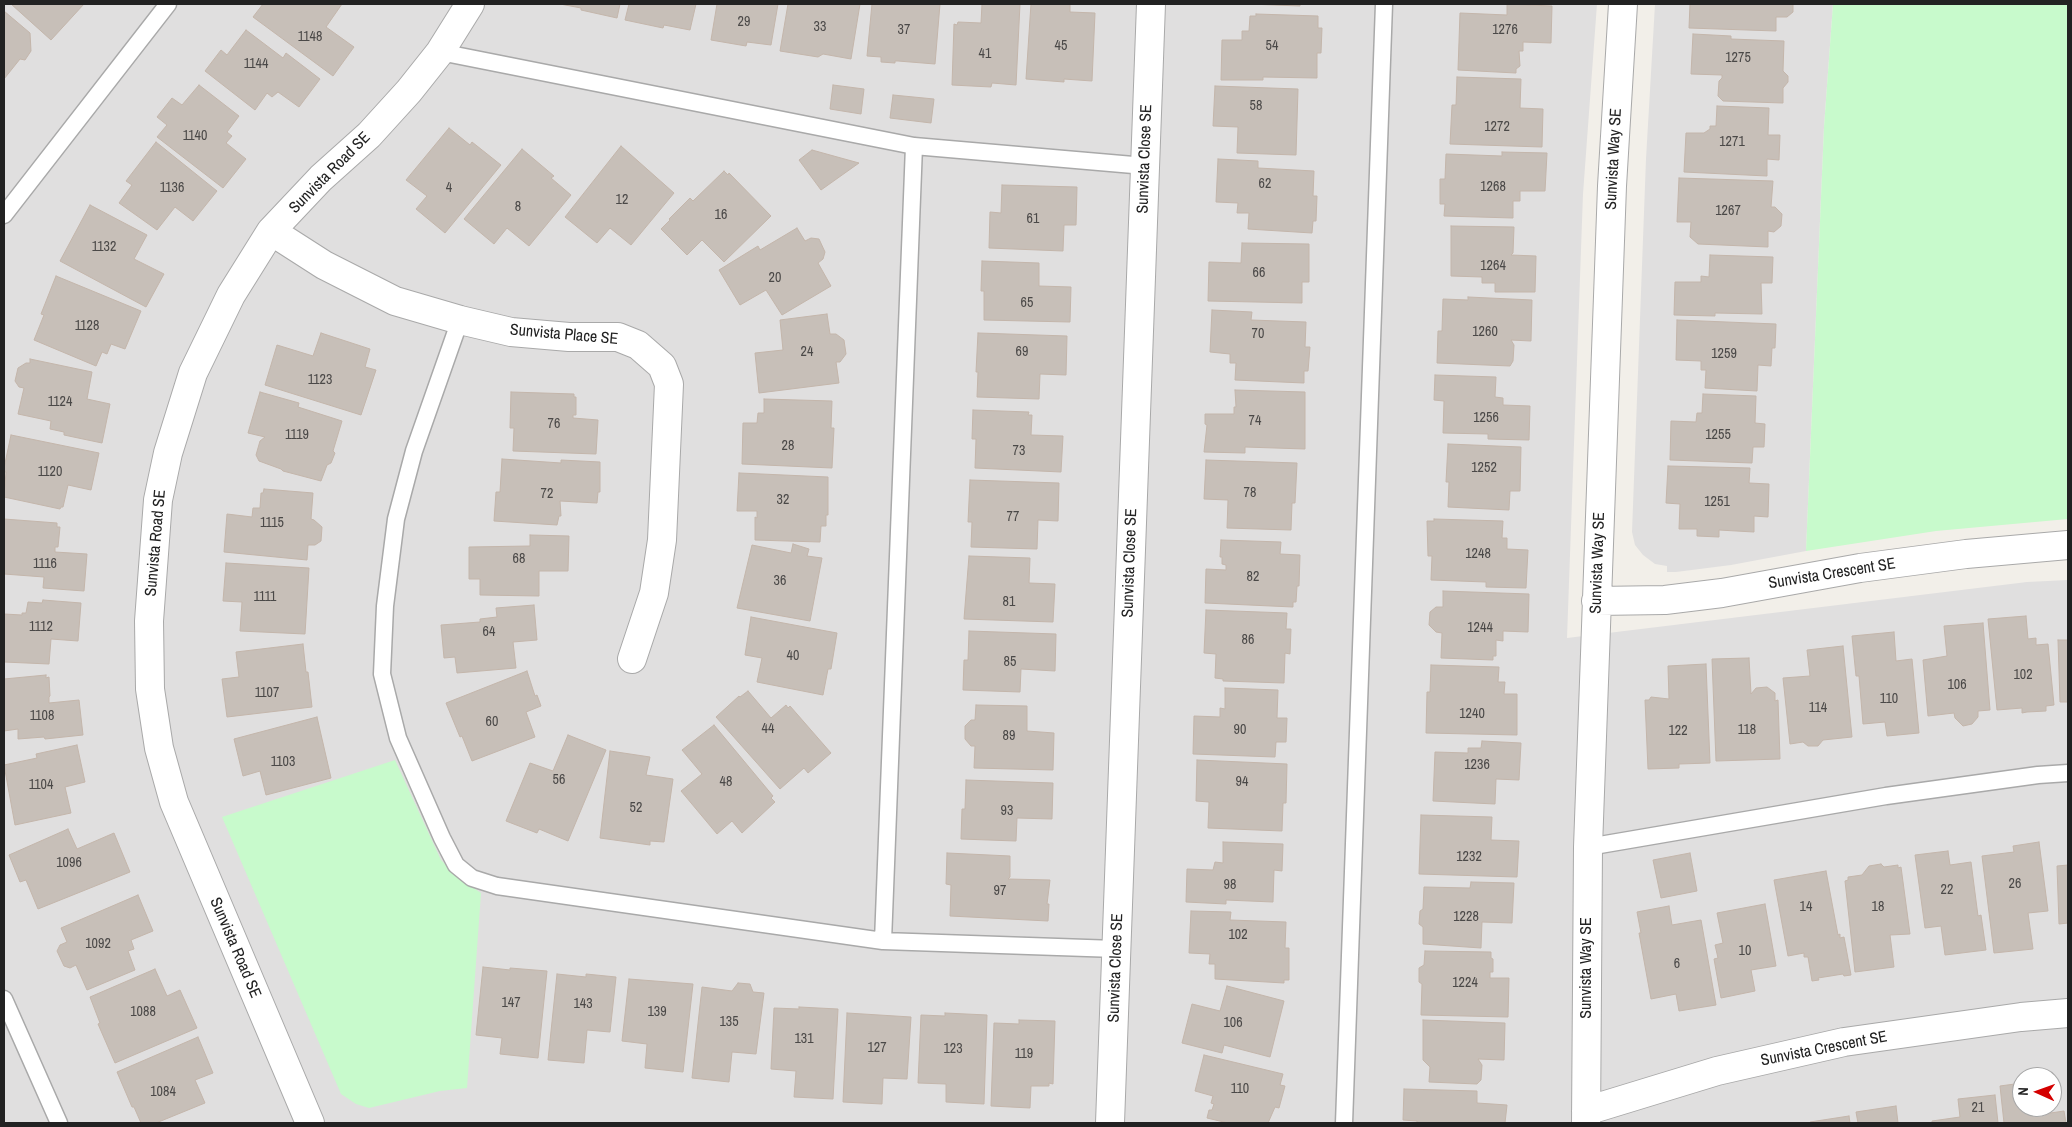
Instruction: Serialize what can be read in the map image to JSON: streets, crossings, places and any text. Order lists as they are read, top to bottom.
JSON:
{
  "streets": {
    "street": [
      "Sunvista Close SE",
      "Sunvista Way SE",
      "Sunvista Road SE",
      "Sunvista Place SE",
      "Sunvista Crescent SE"
    ]
  },
  "crossings": [
    ["Sunvista Way SE", "Sunvista Crescent SE"],
    ["Sunvista Road SE", "Sunvista Place SE"]
  ],
  "house_numbers": [
    "29",
    "33",
    "37",
    "1276",
    "1148",
    "45",
    "54",
    "41",
    "1275",
    "1144",
    "58",
    "1272",
    "1140",
    "1271",
    "62",
    "1268",
    "1136",
    "4",
    "12",
    "8",
    "1267",
    "16",
    "61",
    "1132",
    "1264",
    "66",
    "20",
    "65",
    "1128",
    "1260",
    "70",
    "24",
    "69",
    "1259",
    "1123",
    "1124",
    "1256",
    "74",
    "76",
    "1119",
    "1255",
    "28",
    "73",
    "1252",
    "1120",
    "78",
    "72",
    "32",
    "1251",
    "77",
    "1115",
    "1248",
    "68",
    "1116",
    "82",
    "36",
    "1111",
    "81",
    "1112",
    "1244",
    "64",
    "86",
    "40",
    "85",
    "102",
    "106",
    "1107",
    "110",
    "114",
    "1240",
    "1108",
    "60",
    "44",
    "90",
    "118",
    "122",
    "89",
    "1103",
    "1236",
    "56",
    "48",
    "94",
    "1104",
    "52",
    "93",
    "1232",
    "1096",
    "26",
    "98",
    "22",
    "97",
    "14",
    "18",
    "1228",
    "102",
    "1092",
    "10",
    "6",
    "1224",
    "147",
    "143",
    "1088",
    "139",
    "135",
    "106",
    "131",
    "127",
    "123",
    "119",
    "110",
    "1084",
    "21"
  ],
  "north": "left"
}
